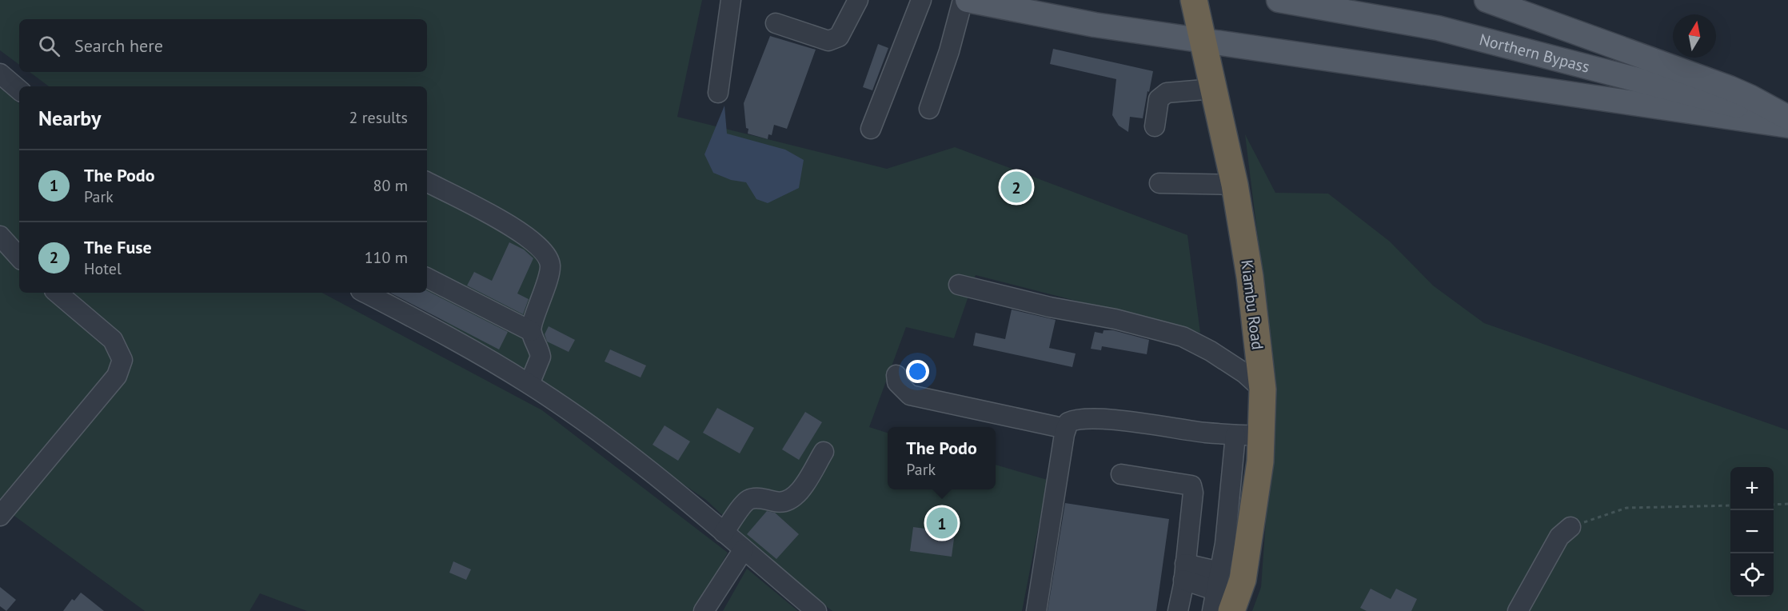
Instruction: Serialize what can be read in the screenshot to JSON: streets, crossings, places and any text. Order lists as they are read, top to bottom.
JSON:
{
  "streets": {
    "highway": ["Kiambu Road"],
    "main road": ["Northern Bypass"]
  },
  "north": "top",
  "page": {
    "search": "Search here",
    "heading": ["Nearby", "2 results"],
    "list": [
      {
        "mark": "1",
        "name": "The Podo",
        "note": "Park",
        "value": "80 m"
      },
      {
        "mark": "2",
        "name": "The Fuse",
        "note": "Hotel",
        "value": "110 m"
      }
    ],
    "pins": ["2", "1"],
    "popup": ["The Podo", "Park"],
    "map_buttons": ["+", "−"]
  }
}
